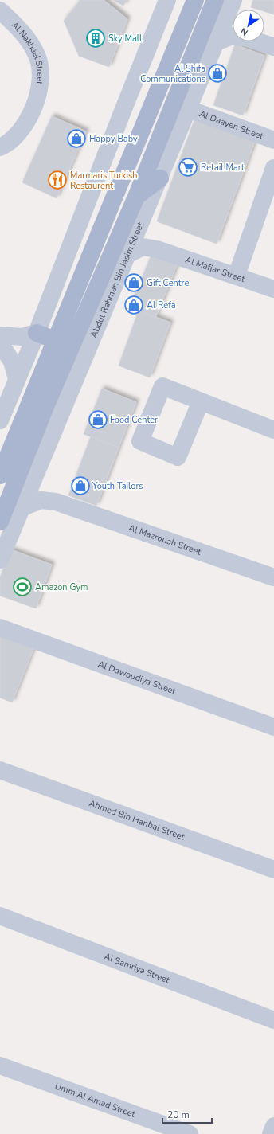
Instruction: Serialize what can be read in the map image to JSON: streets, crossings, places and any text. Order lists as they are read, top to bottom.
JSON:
{
  "streets": {
    "main road": ["Abdul Rahman Bin Jasim Street"],
    "street": [
      "Al Nakheel Street",
      "Al Daayen Street",
      "Al Mafjar Street",
      "Al Mazrouah Street",
      "Al Dawoudiya Street",
      "Ahmed Bin Hanbal Street",
      "Al Samriya Street",
      "Umm Al Amad Street"
    ]
  },
  "crossings": [
    ["Al Daayen Street", "Abdul Rahman Bin Jasim Street"],
    ["Al Mafjar Street", "Abdul Rahman Bin Jasim Street"],
    ["Abdul Rahman Bin Jasim Street", "Al Mazrouah Street"]
  ],
  "places": {
    "building": ["Sky Mall"],
    "shop": [
      "Al Shifa Communications",
      "Happy Baby",
      "Gift Centre",
      "Al Refa",
      "Food Center",
      "Youth Tailors"
    ],
    "supermarket": ["Retail Mart"],
    "restaurant": ["Marmaris Turkish Restaurent"],
    "sports": ["Amazon Gym"]
  },
  "scale_bar": "20 m",
  "north": "bottom left"
}
